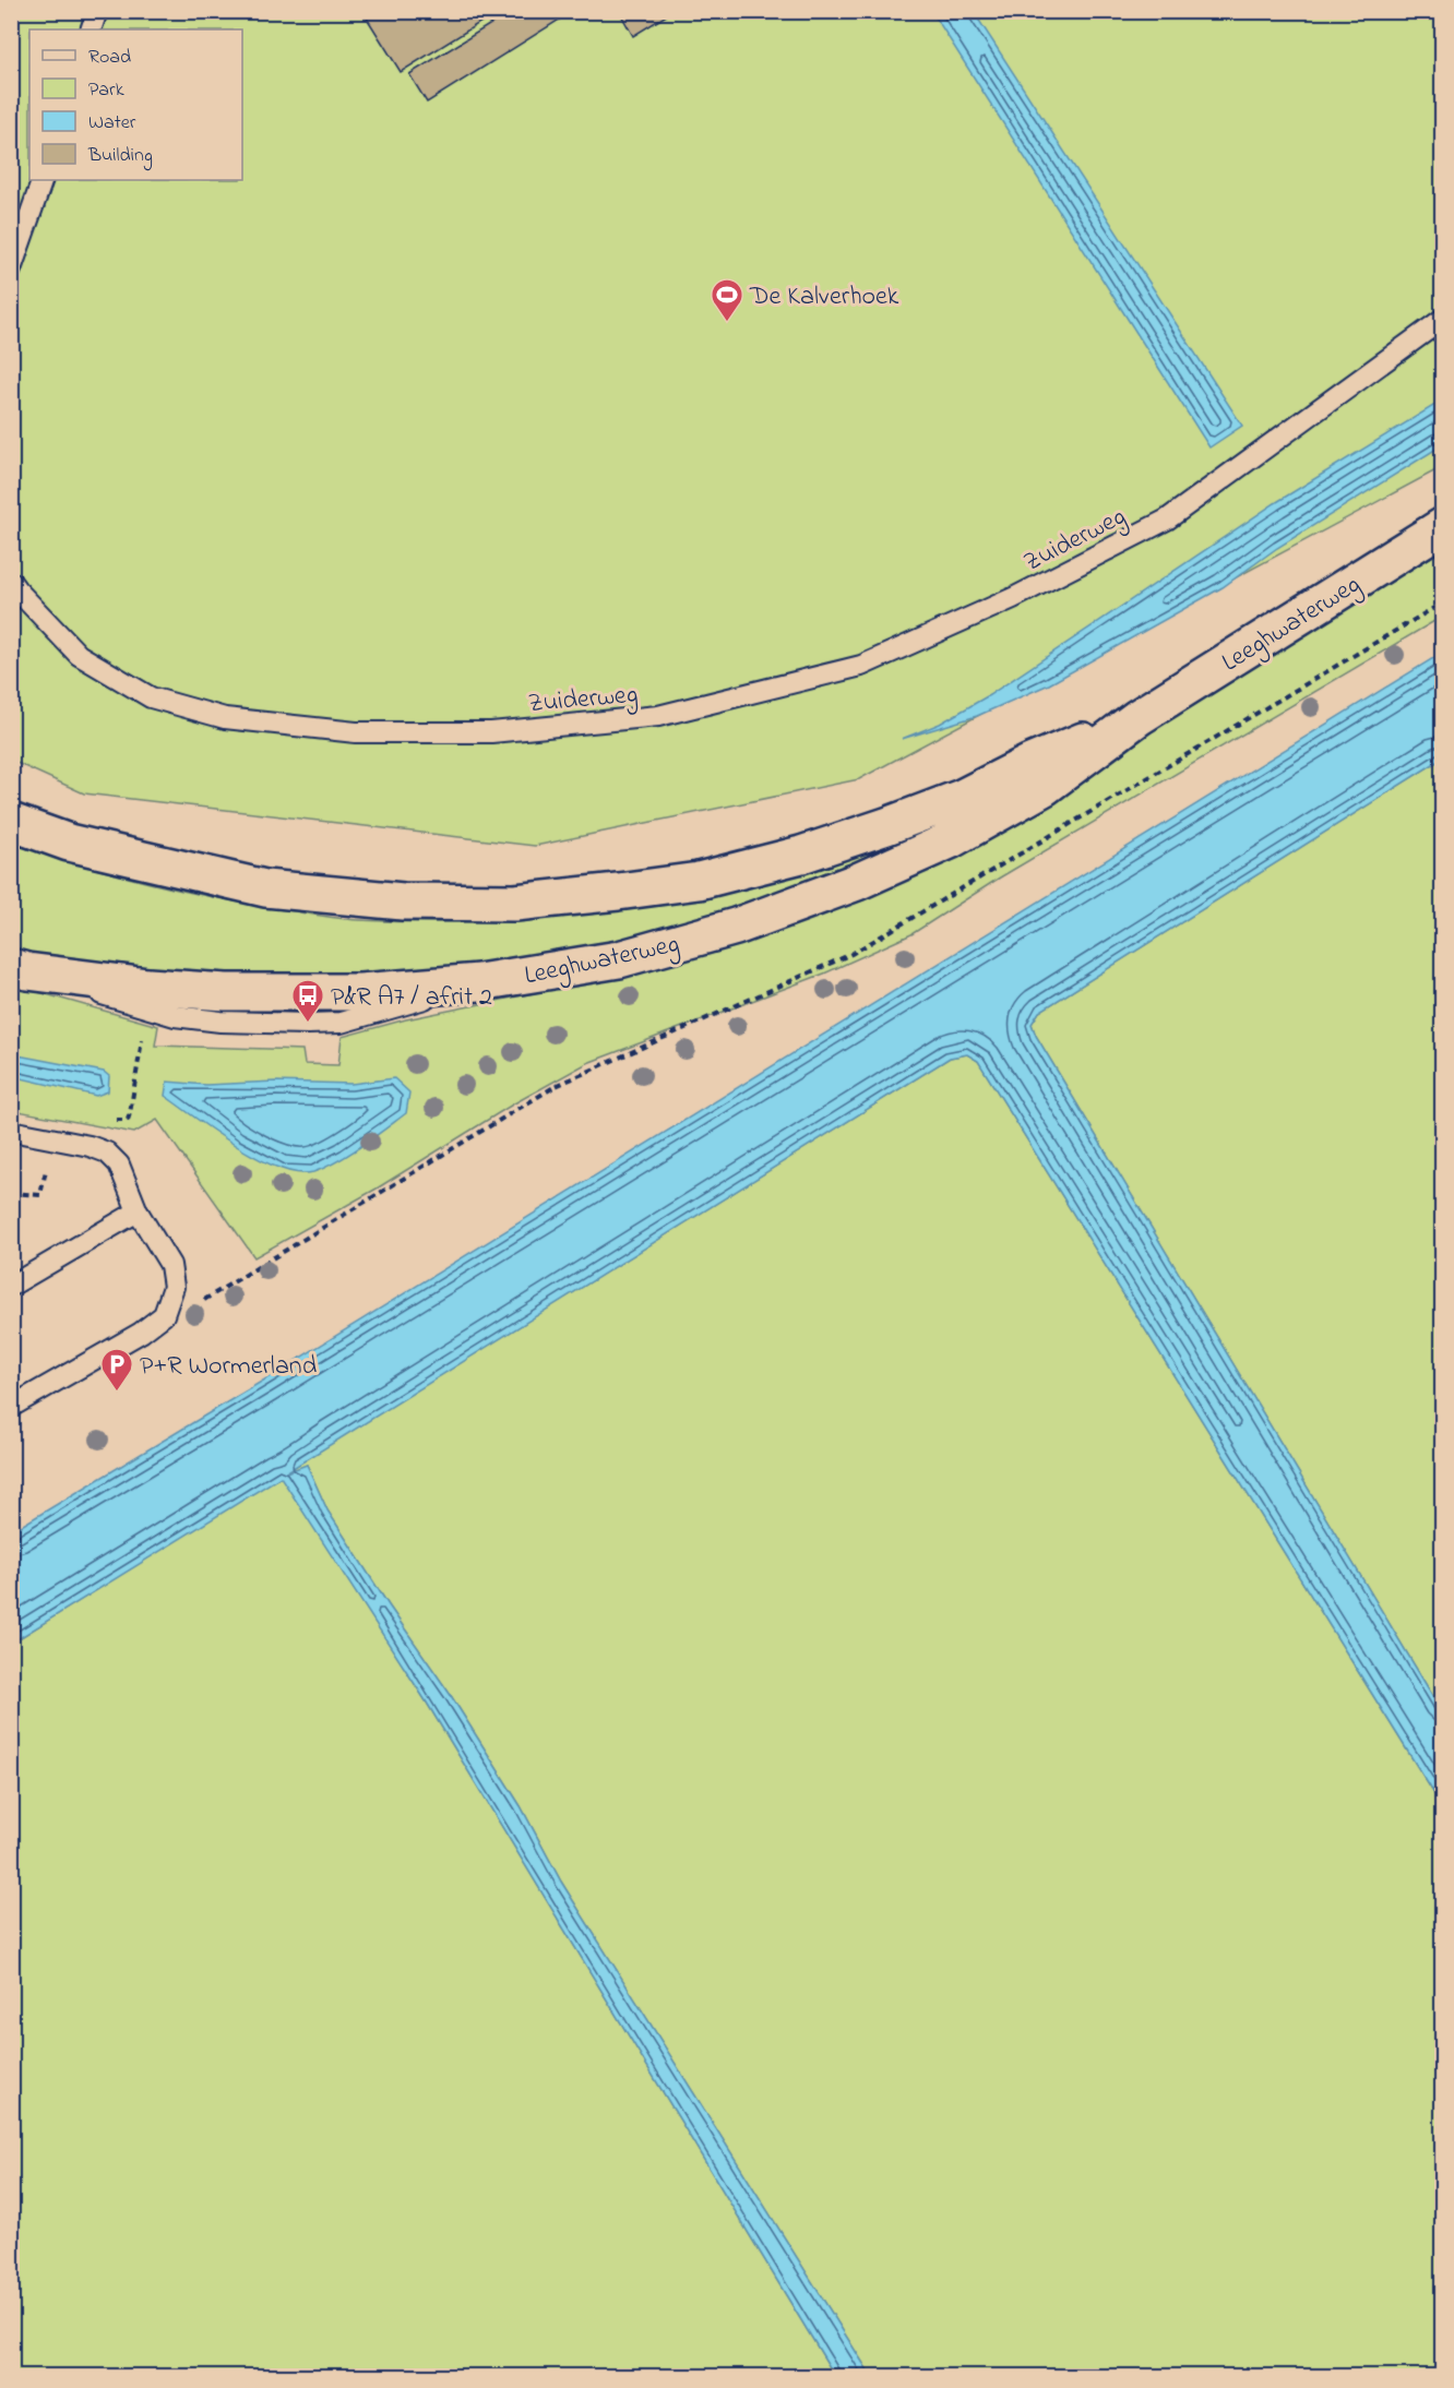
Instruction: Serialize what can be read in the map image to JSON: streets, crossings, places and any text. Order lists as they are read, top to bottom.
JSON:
{
  "streets": {
    "main road": ["Leeghwaterweg"],
    "lane": ["Zuiderweg"]
  },
  "places": {
    "sports": ["De Kalverhoek"],
    "bus stop": ["P&R A7 / afrit 2"],
    "parking": ["P+R Wormerland"]
  },
  "legend": [
    "Road",
    "Park",
    "Water",
    "Building"
  ]
}
